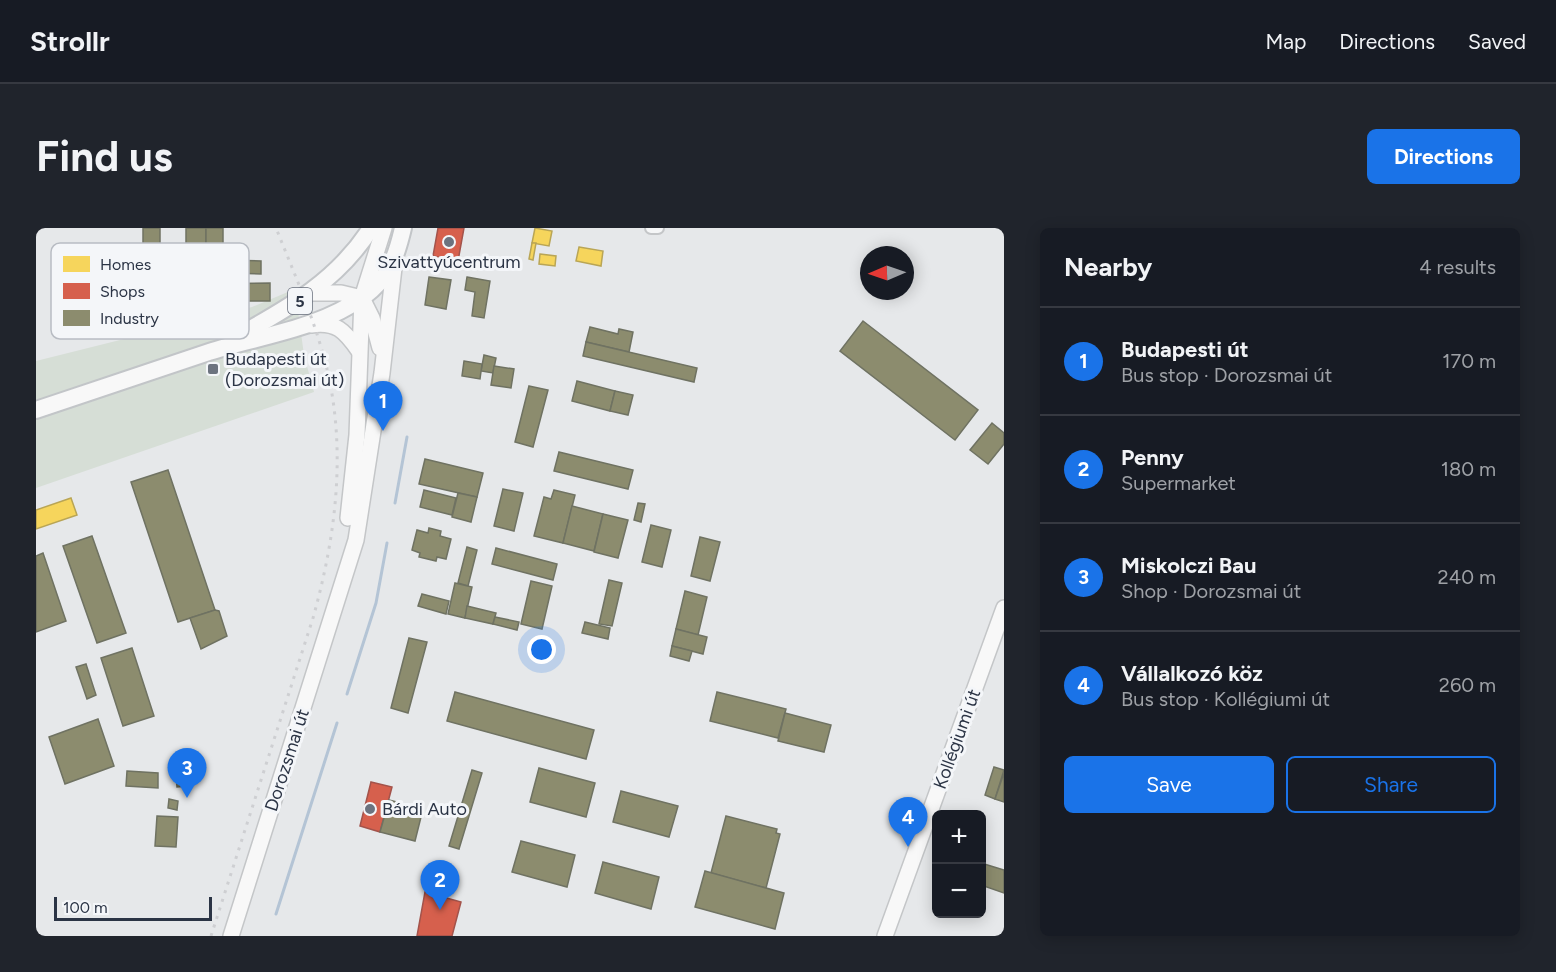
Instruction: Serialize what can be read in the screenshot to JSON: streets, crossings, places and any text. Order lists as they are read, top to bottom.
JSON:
{
  "streets": {
    "main road": ["5", "Kollégiumi út", "Dorozsmai út"]
  },
  "crossings": [
    ["5", "Dorozsmai út"]
  ],
  "places": {
    "other": ["Szivattyúcentrum", "Bárdi Auto"],
    "transit": ["Budapesti út (Dorozsmai út)"]
  },
  "legend": ["Homes", "Shops", "Industry"],
  "scale_bar": "100 m",
  "north": "left",
  "page": {
    "header": "Strollr",
    "nav": ["Map", "Directions", "Saved"],
    "buttons": [
      "Directions",
      ["Save", "Share"]
    ],
    "title": "Find us",
    "heading": ["Nearby", "4 results"],
    "list": [
      {
        "mark": "1",
        "name": "Budapesti út",
        "note": "Bus stop · Dorozsmai út",
        "value": "170 m"
      },
      {
        "mark": "2",
        "name": "Penny",
        "note": "Supermarket",
        "value": "180 m"
      },
      {
        "mark": "3",
        "name": "Miskolczi Bau",
        "note": "Shop · Dorozsmai út",
        "value": "240 m"
      },
      {
        "mark": "4",
        "name": "Vállalkozó köz",
        "note": "Bus stop · Kollégiumi út",
        "value": "260 m"
      }
    ],
    "pins": [
      "1",
      "3",
      "4",
      "2"
    ],
    "map_buttons": ["+", "−"],
    "scale": "100 m"
  }
}
